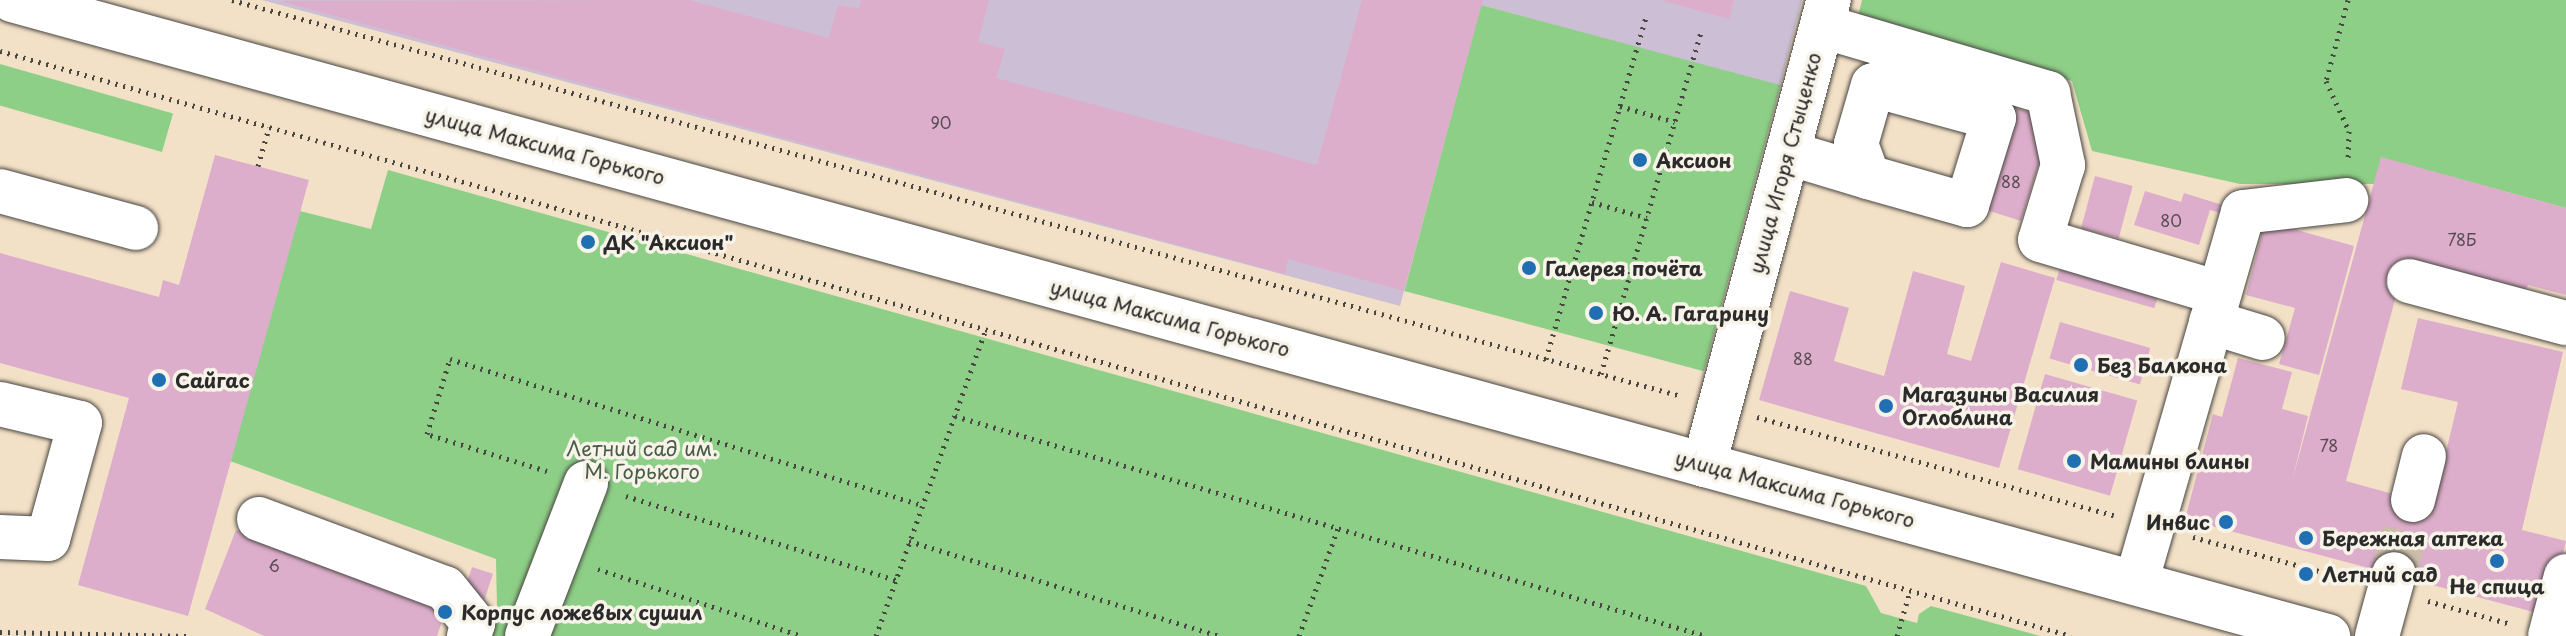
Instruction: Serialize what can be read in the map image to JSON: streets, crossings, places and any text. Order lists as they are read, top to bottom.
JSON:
{
  "streets": {
    "main road": ["улица Максима Горького", "улица Игоря Стыценко"]
  },
  "crossings": [
    ["улица Максима Горького", "улица Игоря Стыценко"]
  ],
  "parks": ["Летний сад им. М. Горького"],
  "places": [
    "Аксион",
    "ДК \"Аксион\"",
    "Галерея почёта",
    "Ю. А. Гагарину",
    "Без Балкона",
    "Сайгас",
    "Магазины Василия Оглоблина",
    "Мамины блины",
    "Инвис",
    "Бережная аптека",
    "Не спица",
    "Летний сад",
    "Корпус ложевых сушил"
  ],
  "house_numbers": [
    "90",
    "88",
    "80",
    "78Б",
    "88",
    "78",
    "6"
  ]
}
